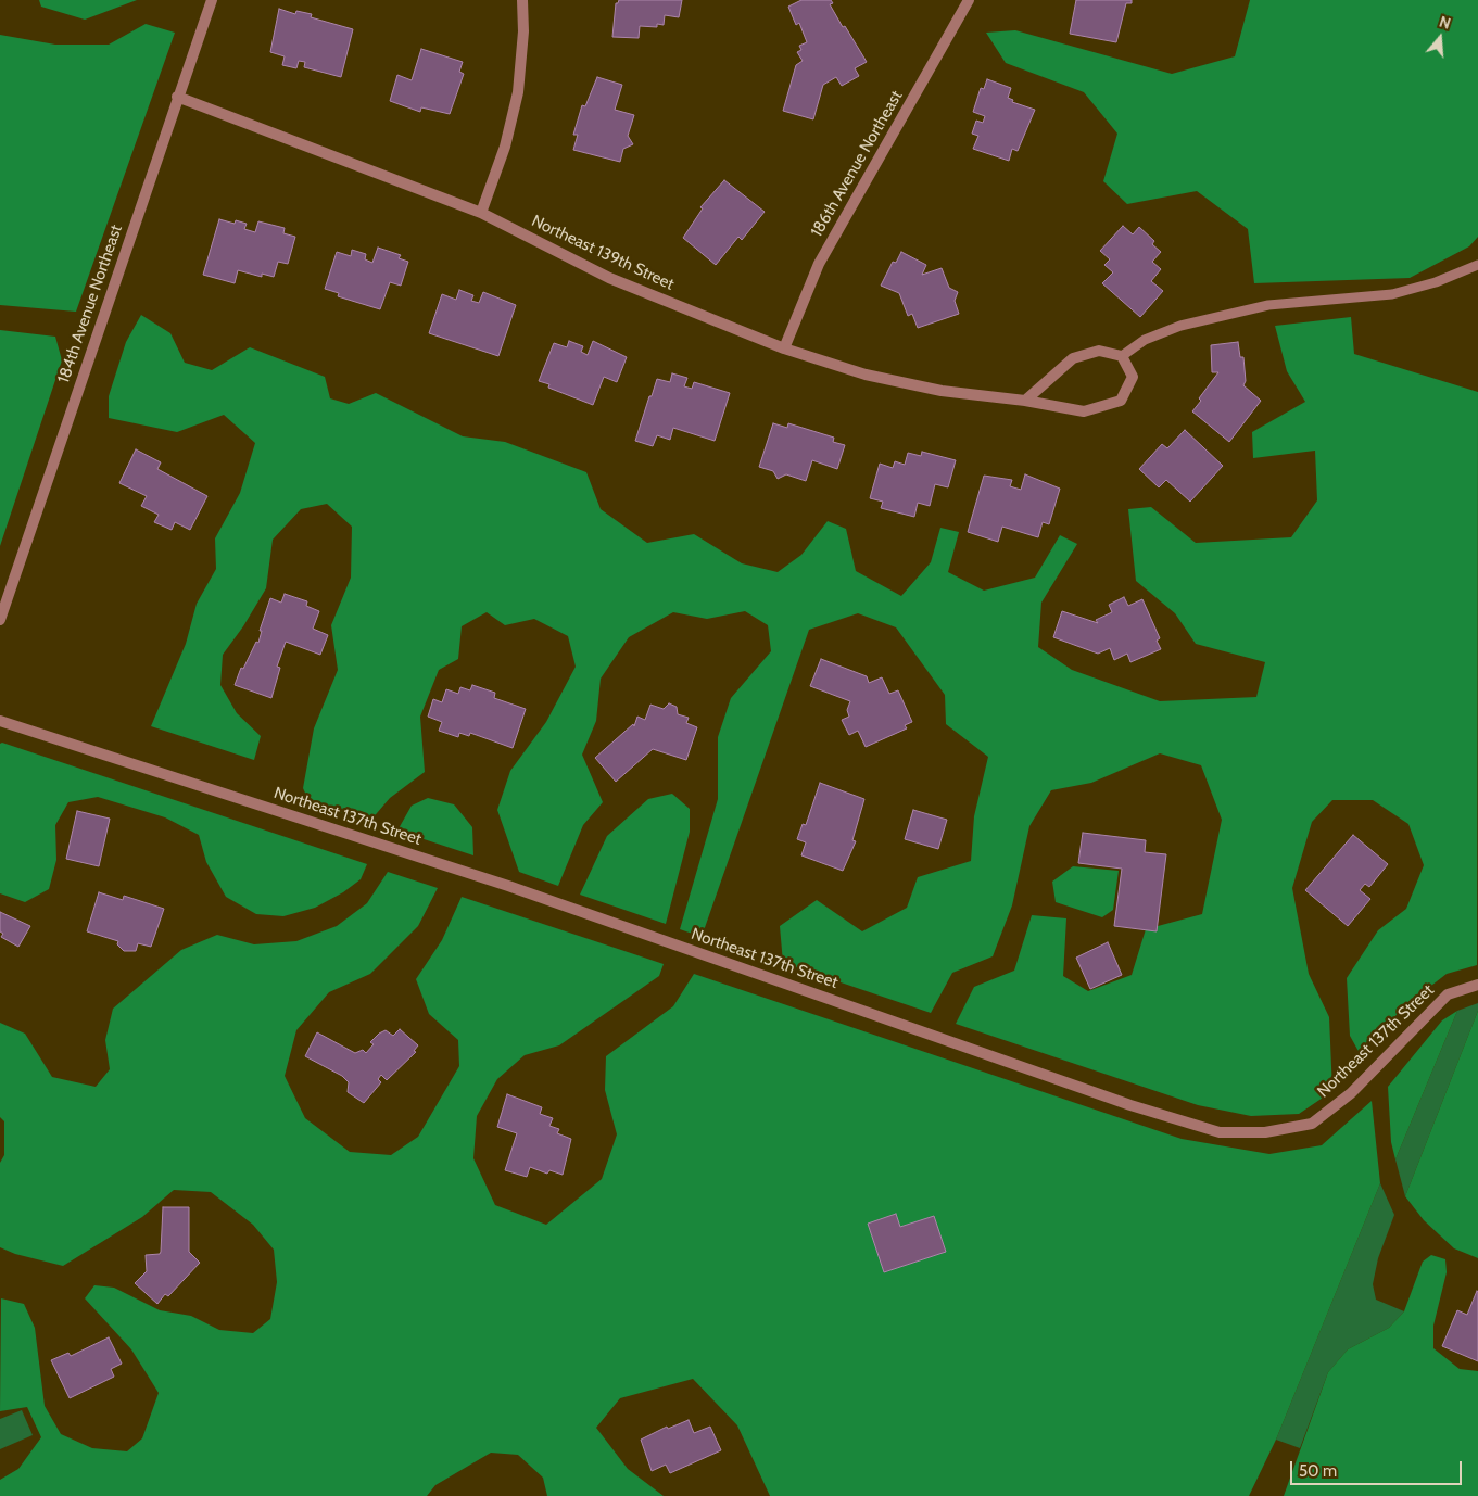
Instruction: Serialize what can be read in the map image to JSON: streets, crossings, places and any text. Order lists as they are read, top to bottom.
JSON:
{
  "streets": {
    "street": [
      "186th Avenue Northeast",
      "Northeast 139th Street",
      "184th Avenue Northeast",
      "Northeast 137th Street"
    ]
  },
  "crossings": [
    ["186th Avenue Northeast", "Northeast 139th Street"],
    ["Northeast 139th Street", "184th Avenue Northeast"]
  ],
  "scale_bar": "50 m",
  "north": "top"
}
